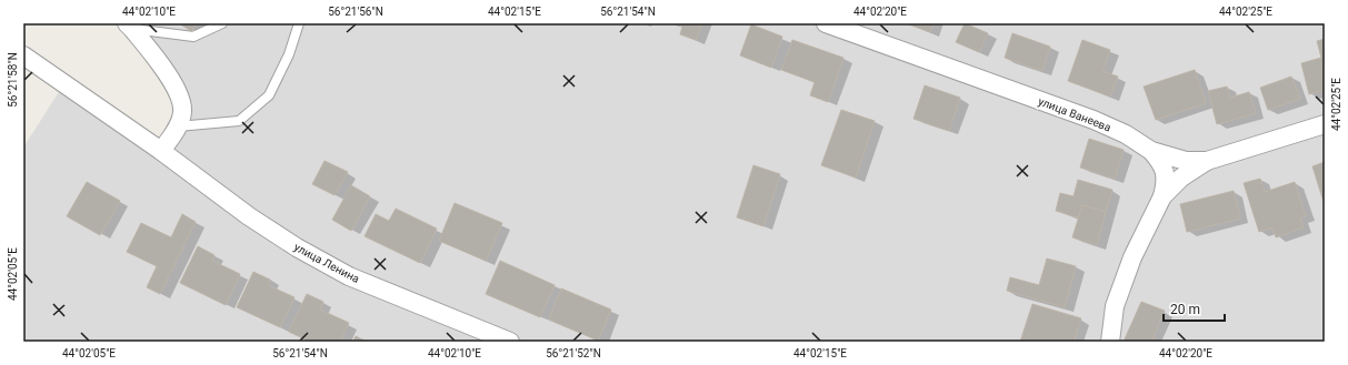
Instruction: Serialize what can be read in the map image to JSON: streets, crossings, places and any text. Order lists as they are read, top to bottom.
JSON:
{
  "streets": {
    "street": ["улица Ванеева", "улица Ленина"]
  },
  "scale_bar": "20 m",
  "coordinates": [
    "44°02'10\"E",
    "56°21'56\"N",
    "44°02'15\"E",
    "56°21'54\"N",
    "44°02'20\"E",
    "44°02'25\"E",
    "56°21'58\"N",
    "44°02'05\"E",
    "56°21'52\"N"
  ]
}
